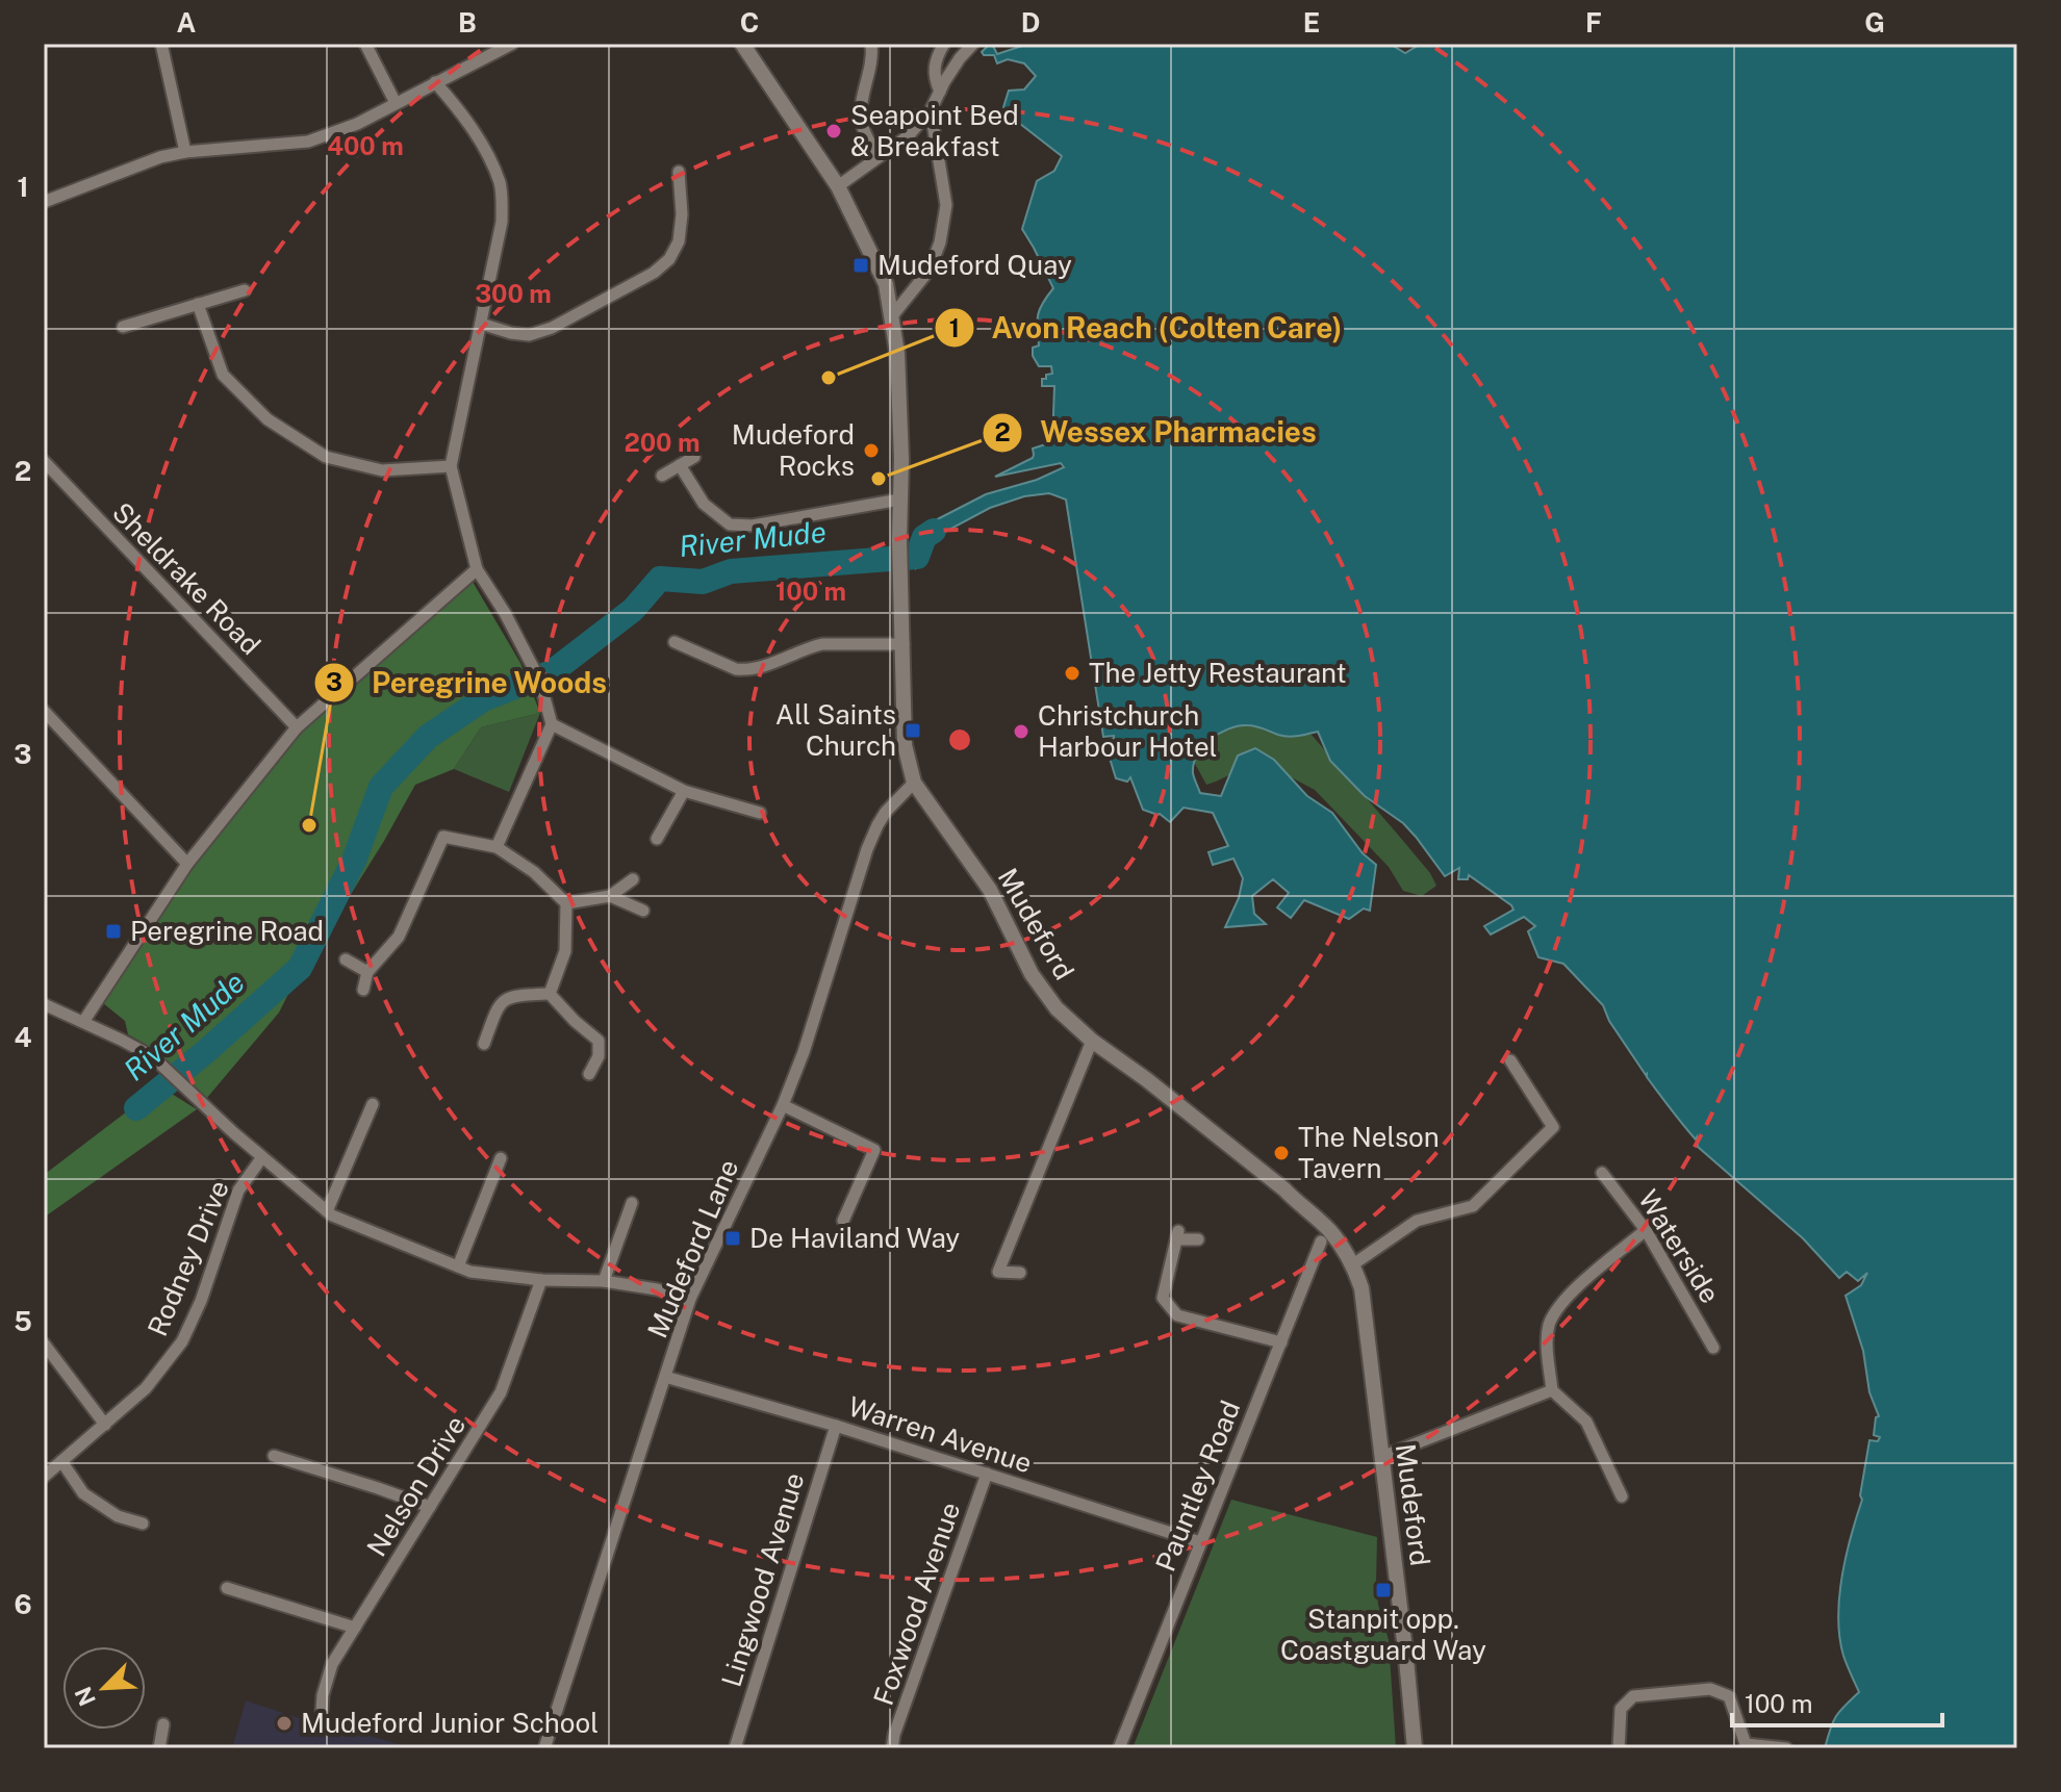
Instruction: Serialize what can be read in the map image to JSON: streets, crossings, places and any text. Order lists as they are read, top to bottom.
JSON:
{
  "streets": {
    "street": [
      "Sheldrake Road",
      "Mudeford",
      "Waterside",
      "Mudeford Lane",
      "Rodney Drive",
      "Warren Avenue",
      "Nelson Drive",
      "Pauntley Road",
      "Lingwood Avenue",
      "Foxwood Avenue"
    ]
  },
  "crossings": [
    ["Mudeford", "Mudeford Lane"],
    ["Mudeford Lane", "Warren Avenue"],
    ["Warren Avenue", "Pauntley Road"],
    ["Warren Avenue", "Lingwood Avenue"],
    ["Warren Avenue", "Foxwood Avenue"]
  ],
  "water": ["River Mude"],
  "places": {
    "other": [
      "Seapoint Bed & Breakfast",
      "Avon Reach (Colten Care)",
      "Mudeford Rocks",
      "Wessex Pharmacies",
      "The Jetty Restaurant",
      "Christchurch Harbour Hotel",
      "Peregrine Woods",
      "The Nelson Tavern",
      "Mudeford Junior School"
    ],
    "transit": [
      "Mudeford Quay",
      "All Saints Church",
      "Peregrine Road",
      "De Haviland Way",
      "Stanpit opp. Coastguard Way"
    ]
  },
  "scale_bar": "100 m",
  "north": "bottom left",
  "grid": {
    "columns": [
      "A",
      "B",
      "C",
      "D",
      "E",
      "F",
      "G"
    ],
    "rows": [
      "1",
      "2",
      "3",
      "4",
      "5",
      "6"
    ]
  },
  "rings": [
    "400 m",
    "300 m",
    "200 m",
    "100 m"
  ]
}
